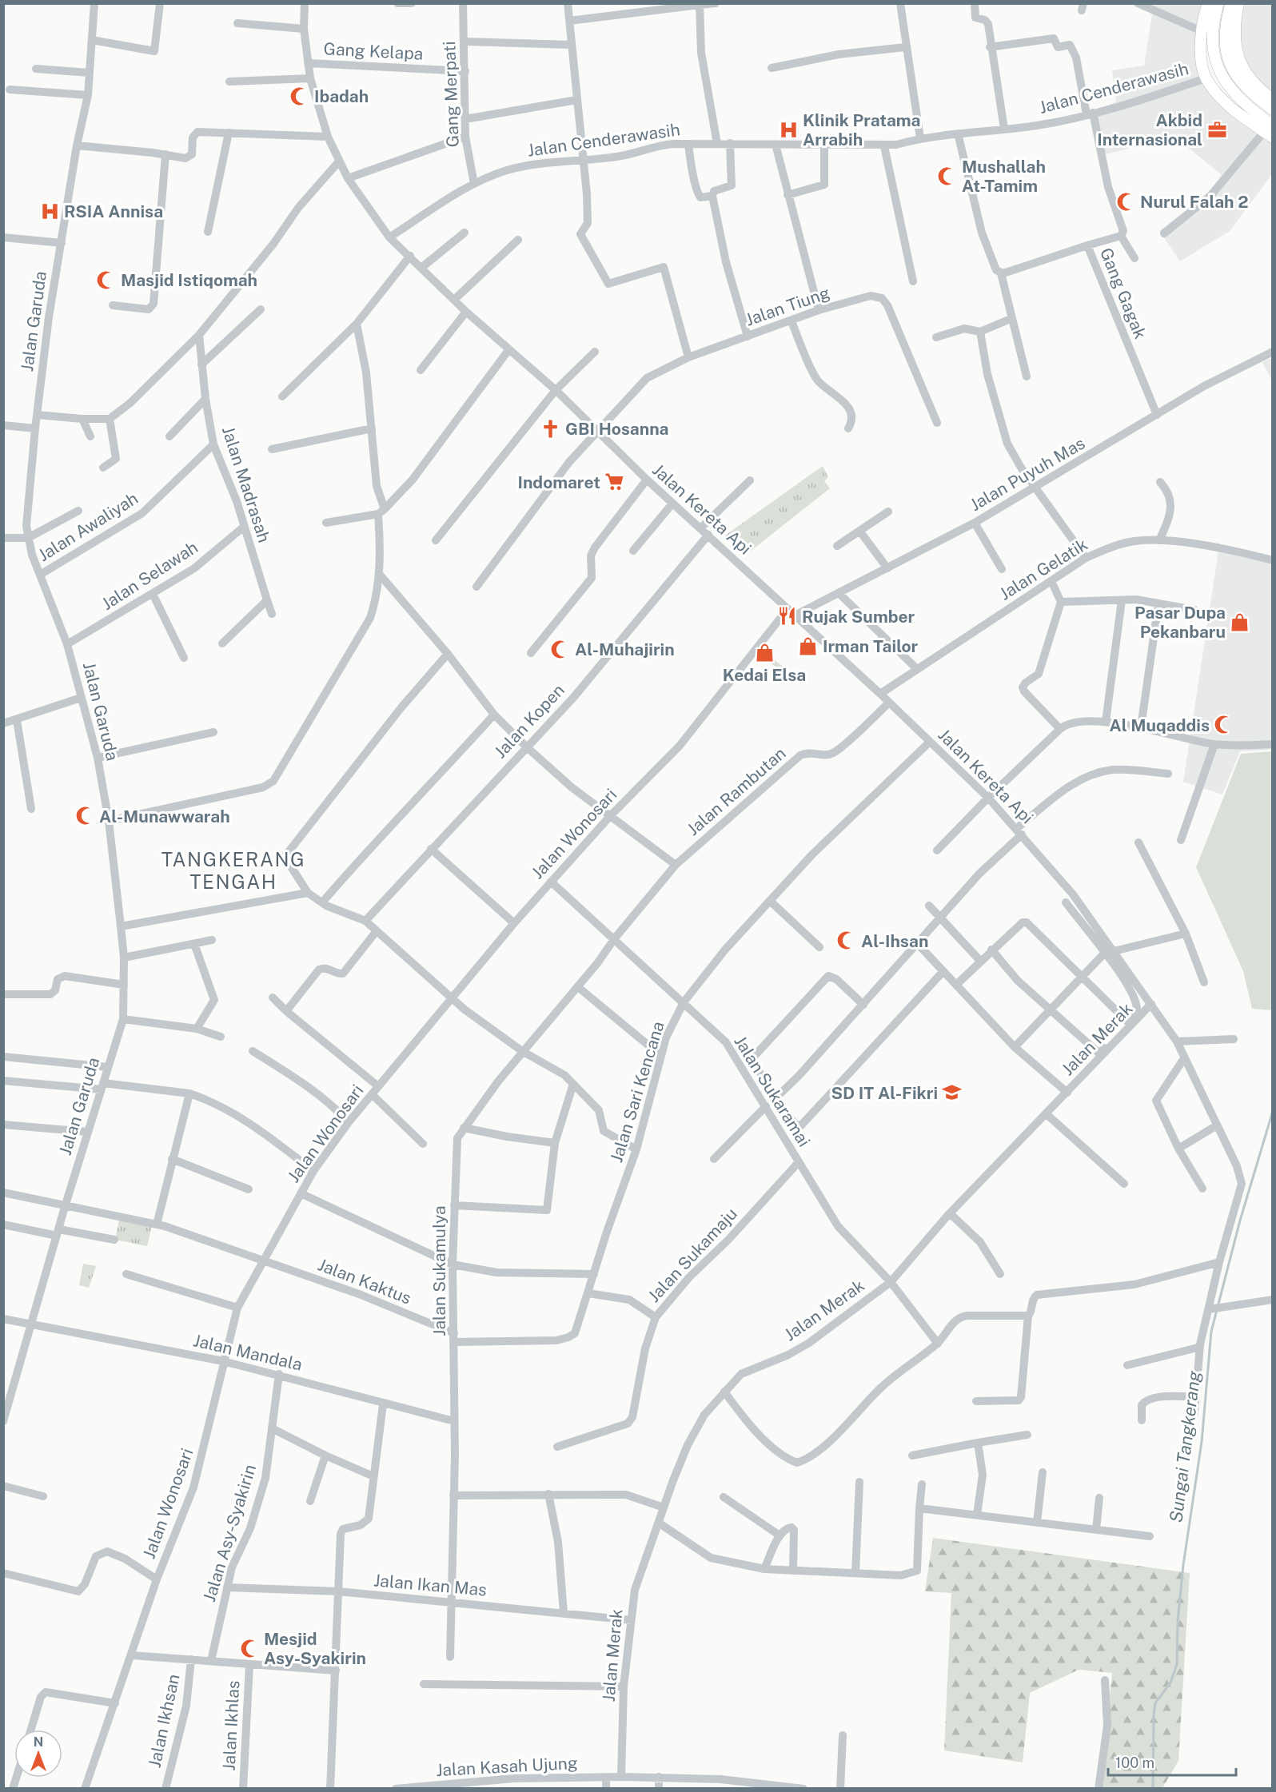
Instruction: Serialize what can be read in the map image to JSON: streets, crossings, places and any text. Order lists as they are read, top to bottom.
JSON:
{
  "streets": {
    "street": [
      "Gang Kelapa",
      "Jalan Cenderawasih",
      "Gang Merpati",
      "Gang Gagak",
      "Jalan Tiung",
      "Jalan Garuda",
      "Jalan Puyuh Mas",
      "Jalan Madrasah",
      "Jalan Kereta Api",
      "Jalan Awaliyah",
      "Jalan Gelatik",
      "Jalan Selawah",
      "Jalan Kopen",
      "Jalan Rambutan",
      "Jalan Wonosari",
      "Jalan Merak",
      "Jalan Sukaramai",
      "Jalan Sari Kencana",
      "Jalan Sukamaju",
      "Jalan Sukamulya",
      "Jalan Kaktus",
      "Jalan Mandala",
      "Jalan Asy-Syakirin",
      "Jalan Ikan Mas",
      "Jalan Ikhsan",
      "Jalan Ikhlas",
      "Jalan Kasah Ujung"
    ]
  },
  "crossings": [
    ["Gang Kelapa", "Gang Merpati"],
    ["Gang Kelapa", "Jalan Kereta Api"],
    ["Jalan Cenderawasih", "Gang Merpati"],
    ["Jalan Cenderawasih", "Jalan Kereta Api"],
    ["Gang Gagak", "Jalan Puyuh Mas"],
    ["Jalan Tiung", "Jalan Kereta Api"],
    ["Jalan Garuda", "Jalan Awaliyah"],
    ["Jalan Garuda", "Jalan Selawah"],
    ["Jalan Garuda", "Jalan Kaktus"],
    ["Jalan Garuda", "Jalan Mandala"],
    ["Jalan Puyuh Mas", "Jalan Kereta Api"],
    ["Jalan Madrasah", "Jalan Awaliyah"],
    ["Jalan Madrasah", "Jalan Selawah"],
    ["Jalan Kereta Api", "Jalan Gelatik"],
    ["Jalan Kereta Api", "Jalan Kopen"],
    ["Jalan Kereta Api", "Jalan Rambutan"],
    ["Jalan Kereta Api", "Jalan Wonosari"],
    ["Jalan Kereta Api", "Jalan Merak"],
    ["Jalan Kereta Api", "Jalan Sari Kencana"],
    ["Jalan Rambutan", "Jalan Sukaramai"],
    ["Jalan Rambutan", "Jalan Sukamulya"],
    ["Jalan Wonosari", "Jalan Sukaramai"],
    ["Jalan Wonosari", "Jalan Kaktus"],
    ["Jalan Wonosari", "Jalan Mandala"],
    ["Jalan Merak", "Jalan Sukaramai"],
    ["Jalan Merak", "Jalan Ikan Mas"],
    ["Jalan Merak", "Jalan Kasah Ujung"],
    ["Jalan Sukaramai", "Jalan Sari Kencana"],
    ["Jalan Sukaramai", "Jalan Sukamaju"],
    ["Jalan Sukaramai", "Jalan Sukamulya"],
    ["Jalan Sari Kencana", "Jalan Sukamulya"],
    ["Jalan Sari Kencana", "Jalan Kaktus"],
    ["Jalan Sukamulya", "Jalan Kaktus"],
    ["Jalan Sukamulya", "Jalan Mandala"],
    ["Jalan Sukamulya", "Jalan Ikan Mas"],
    ["Jalan Mandala", "Jalan Asy-Syakirin"],
    ["Jalan Asy-Syakirin", "Jalan Ikan Mas"]
  ],
  "districts": ["TANGKERANG TENGAH"],
  "water": ["Sungai Tangkerang"],
  "places": {
    "mosque": [
      "Ibadah",
      "Mushallah At-Tamim",
      "Nurul Falah 2",
      "Masjid Istiqomah",
      "Al-Muhajirin",
      "Al Muqaddis",
      "Al-Munawwarah",
      "Al-Ihsan",
      "Mesjid Asy-Syakirin"
    ],
    "hospital": ["Klinik Pratama Arrabih", "RSIA Annisa"],
    "office": ["Akbid Internasional"],
    "church": ["GBI Hosanna"],
    "supermarket": ["Indomaret"],
    "restaurant": ["Rujak Sumber"],
    "shop": ["Pasar Dupa Pekanbaru", "Irman Tailor", "Kedai Elsa"],
    "school or university": ["SD IT Al-Fikri"]
  },
  "scale_bar": "100 m",
  "north": "top"
}
